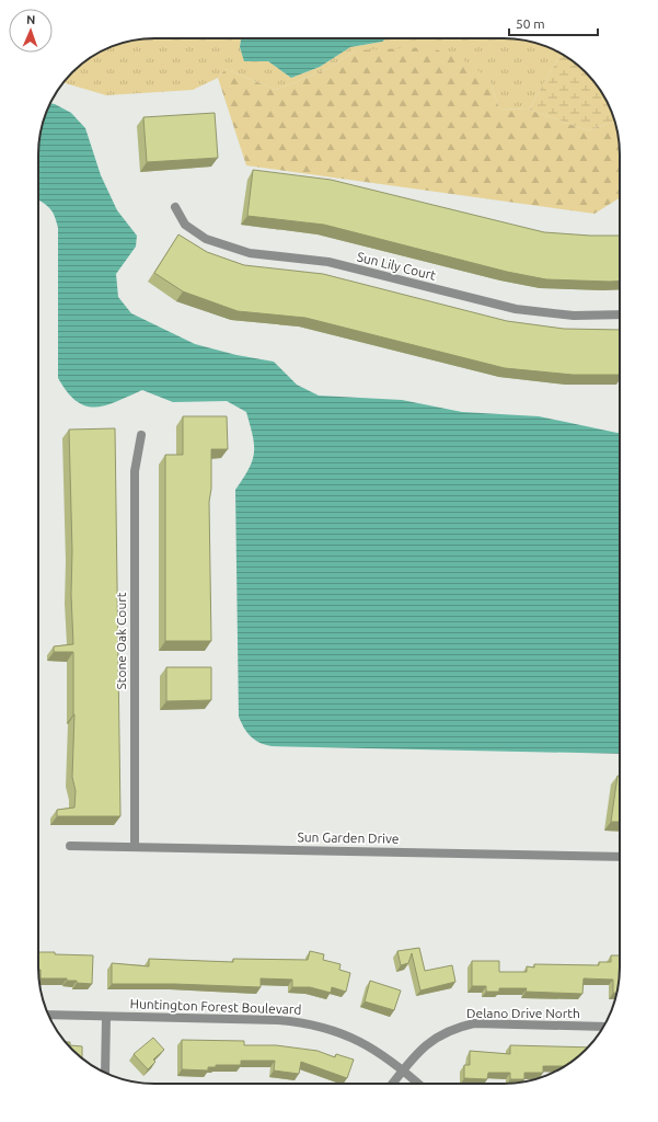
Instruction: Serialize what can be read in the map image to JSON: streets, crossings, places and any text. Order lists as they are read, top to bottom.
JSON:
{
  "streets": {
    "street": [
      "Sun Lily Court",
      "Stone Oak Court",
      "Sun Garden Drive",
      "Huntington Forest Boulevard",
      "Delano Drive North"
    ]
  },
  "crossings": [
    ["Stone Oak Court", "Sun Garden Drive"],
    ["Huntington Forest Boulevard", "Delano Drive North"]
  ],
  "scale_bar": "50 m",
  "north": "top"
}
